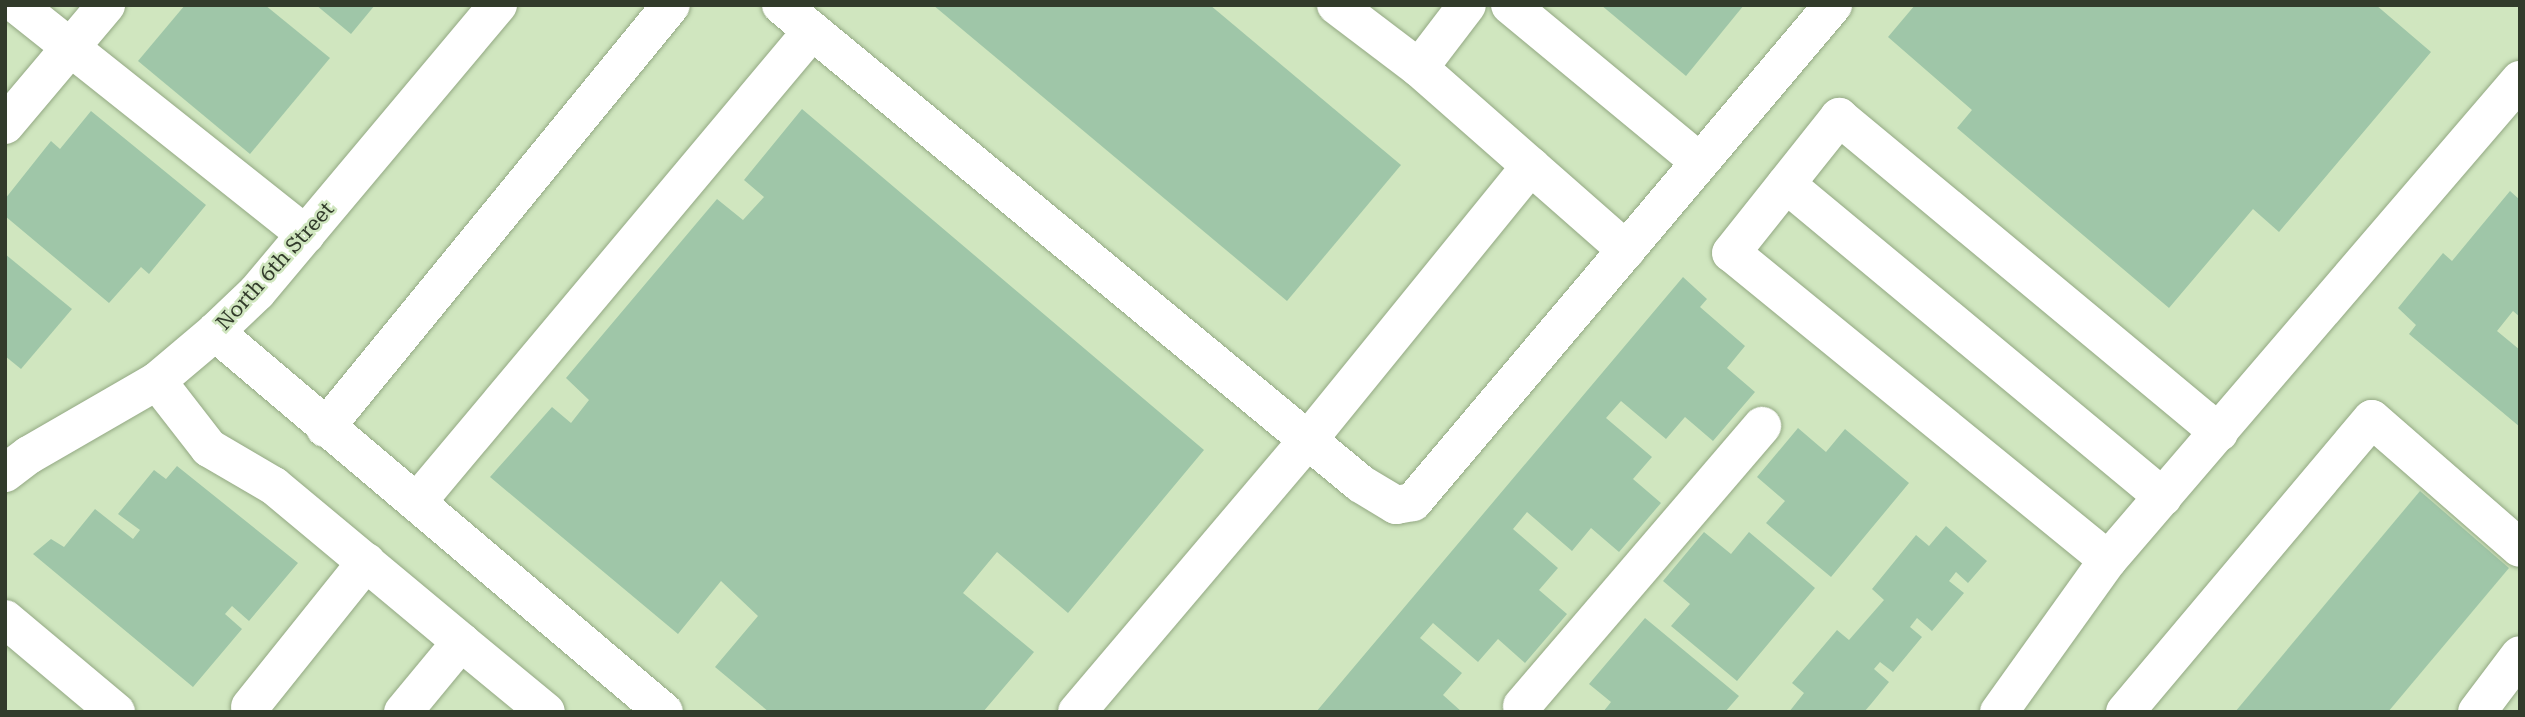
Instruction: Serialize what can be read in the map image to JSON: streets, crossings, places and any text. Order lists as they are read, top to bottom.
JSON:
{
  "streets": {
    "street": ["North 6th Street"]
  }
}
